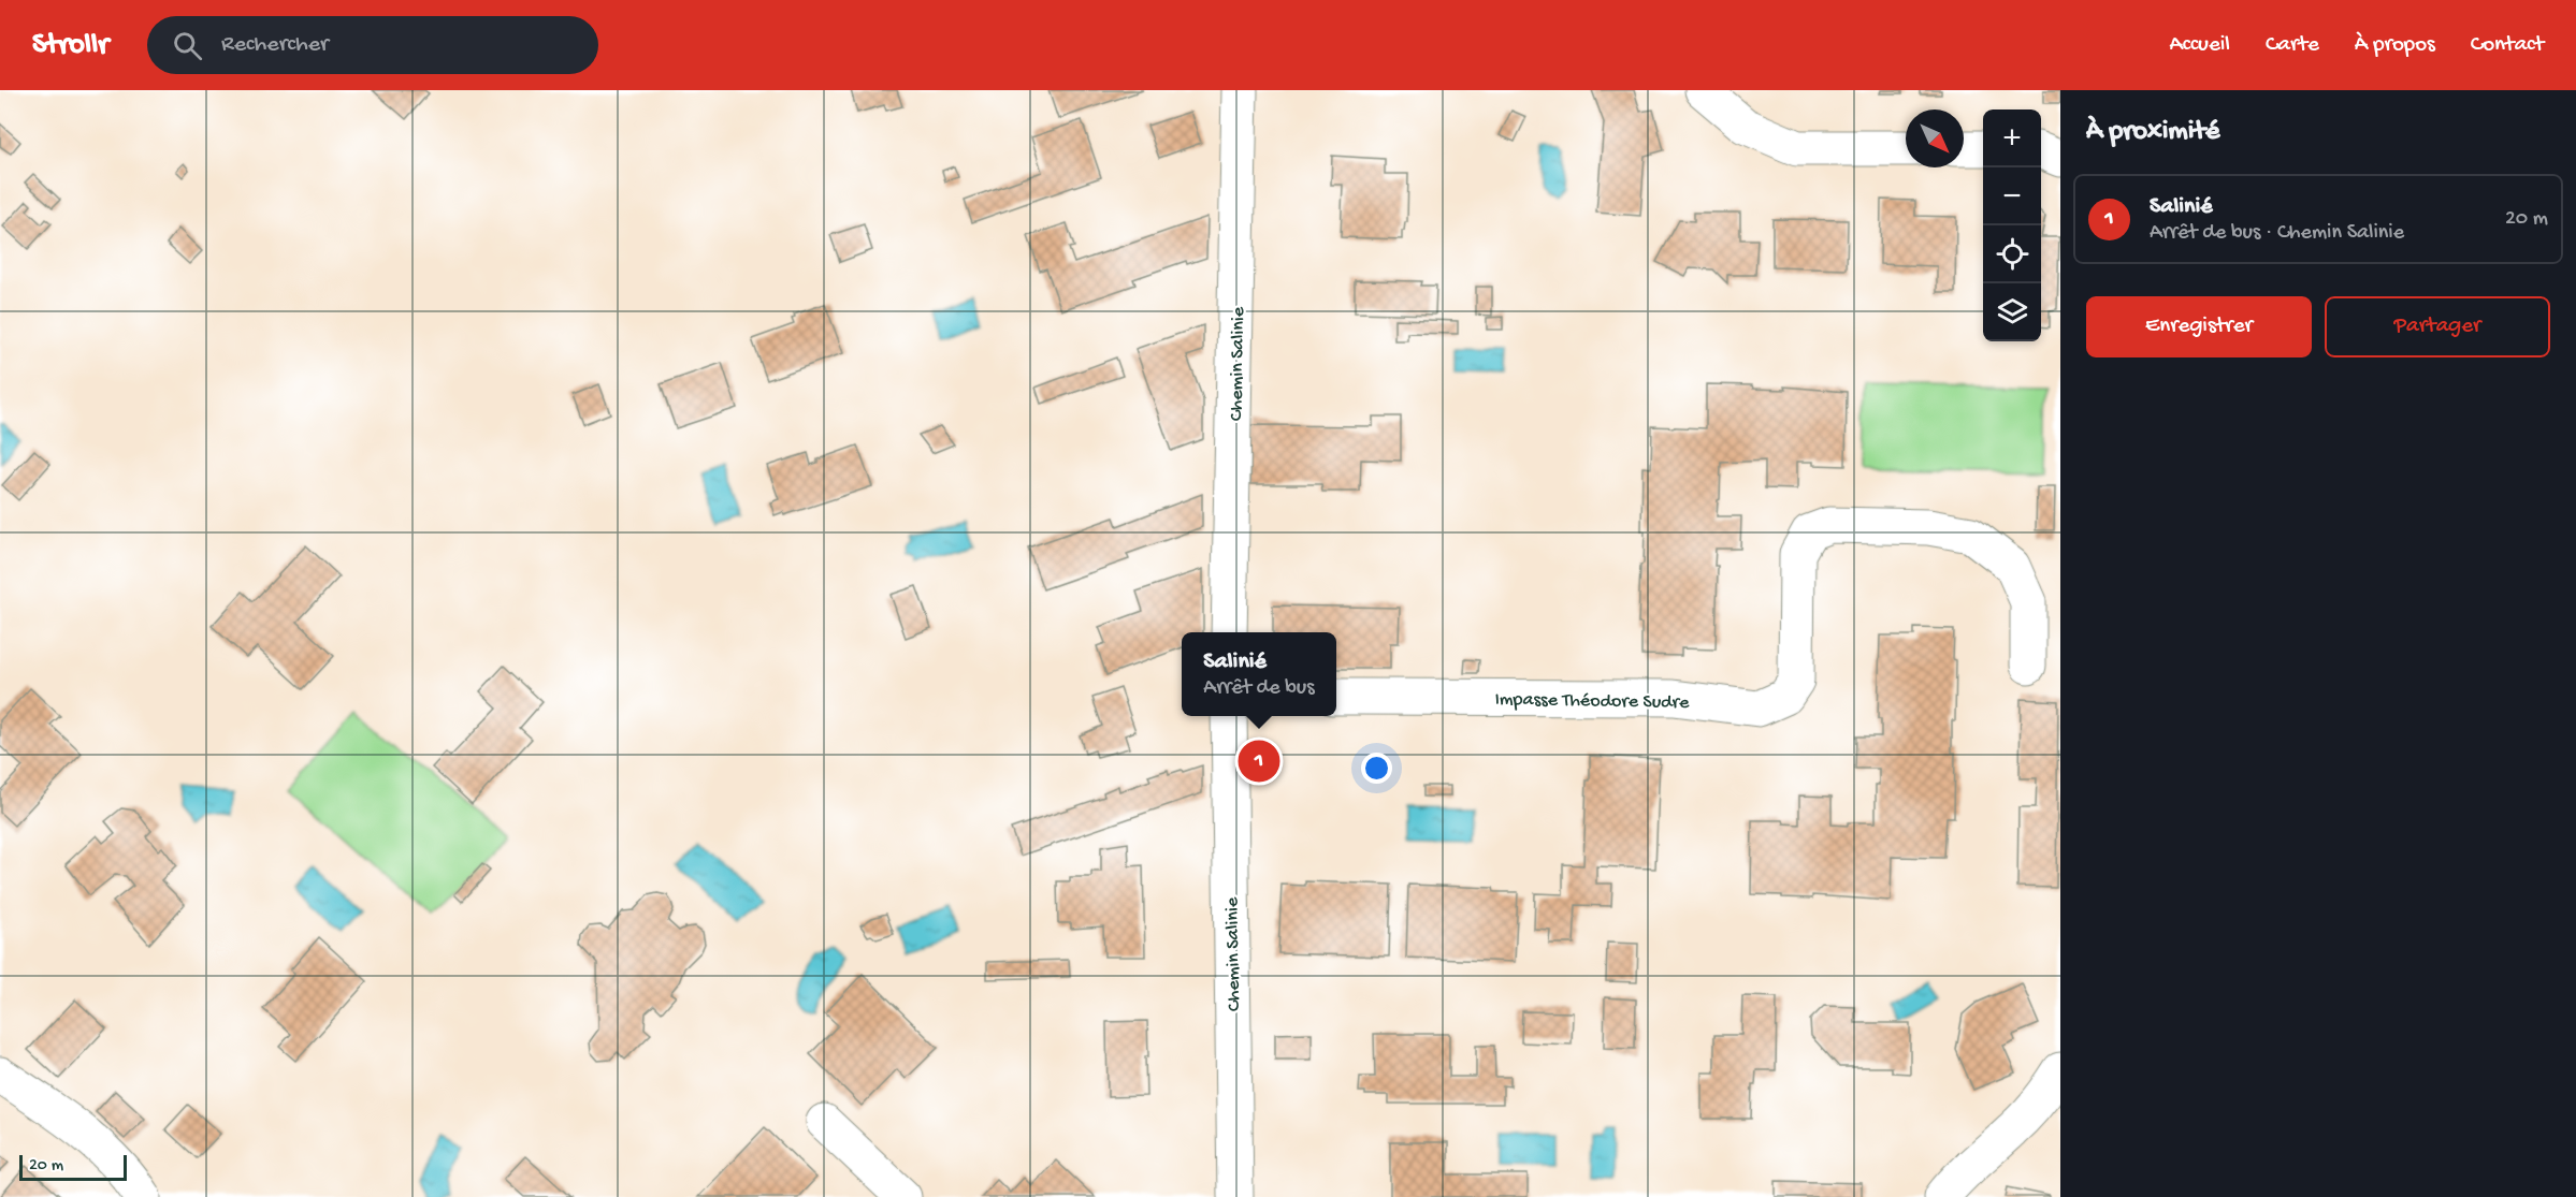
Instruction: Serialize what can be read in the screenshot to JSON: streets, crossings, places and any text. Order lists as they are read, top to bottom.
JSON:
{
  "streets": {
    "street": ["Chemin Salinie", "Impasse Théodore Sudre"]
  },
  "scale_bar": "20 m",
  "north": "bottom right",
  "page": {
    "header": "Strollr",
    "search": "Rechercher",
    "nav": [
      "Accueil",
      "Carte",
      "À propos",
      "Contact"
    ],
    "heading": "À proximité",
    "map_buttons": ["+", "−"],
    "list": [
      {
        "mark": "1",
        "name": "Salinié",
        "note": "Arrêt de bus · Chemin Salinie",
        "value": "20 m"
      }
    ],
    "buttons": ["Enregistrer", "Partager"],
    "popup": ["Salinié", "Arrêt de bus"],
    "pins": "1",
    "scale": "20 m"
  }
}
